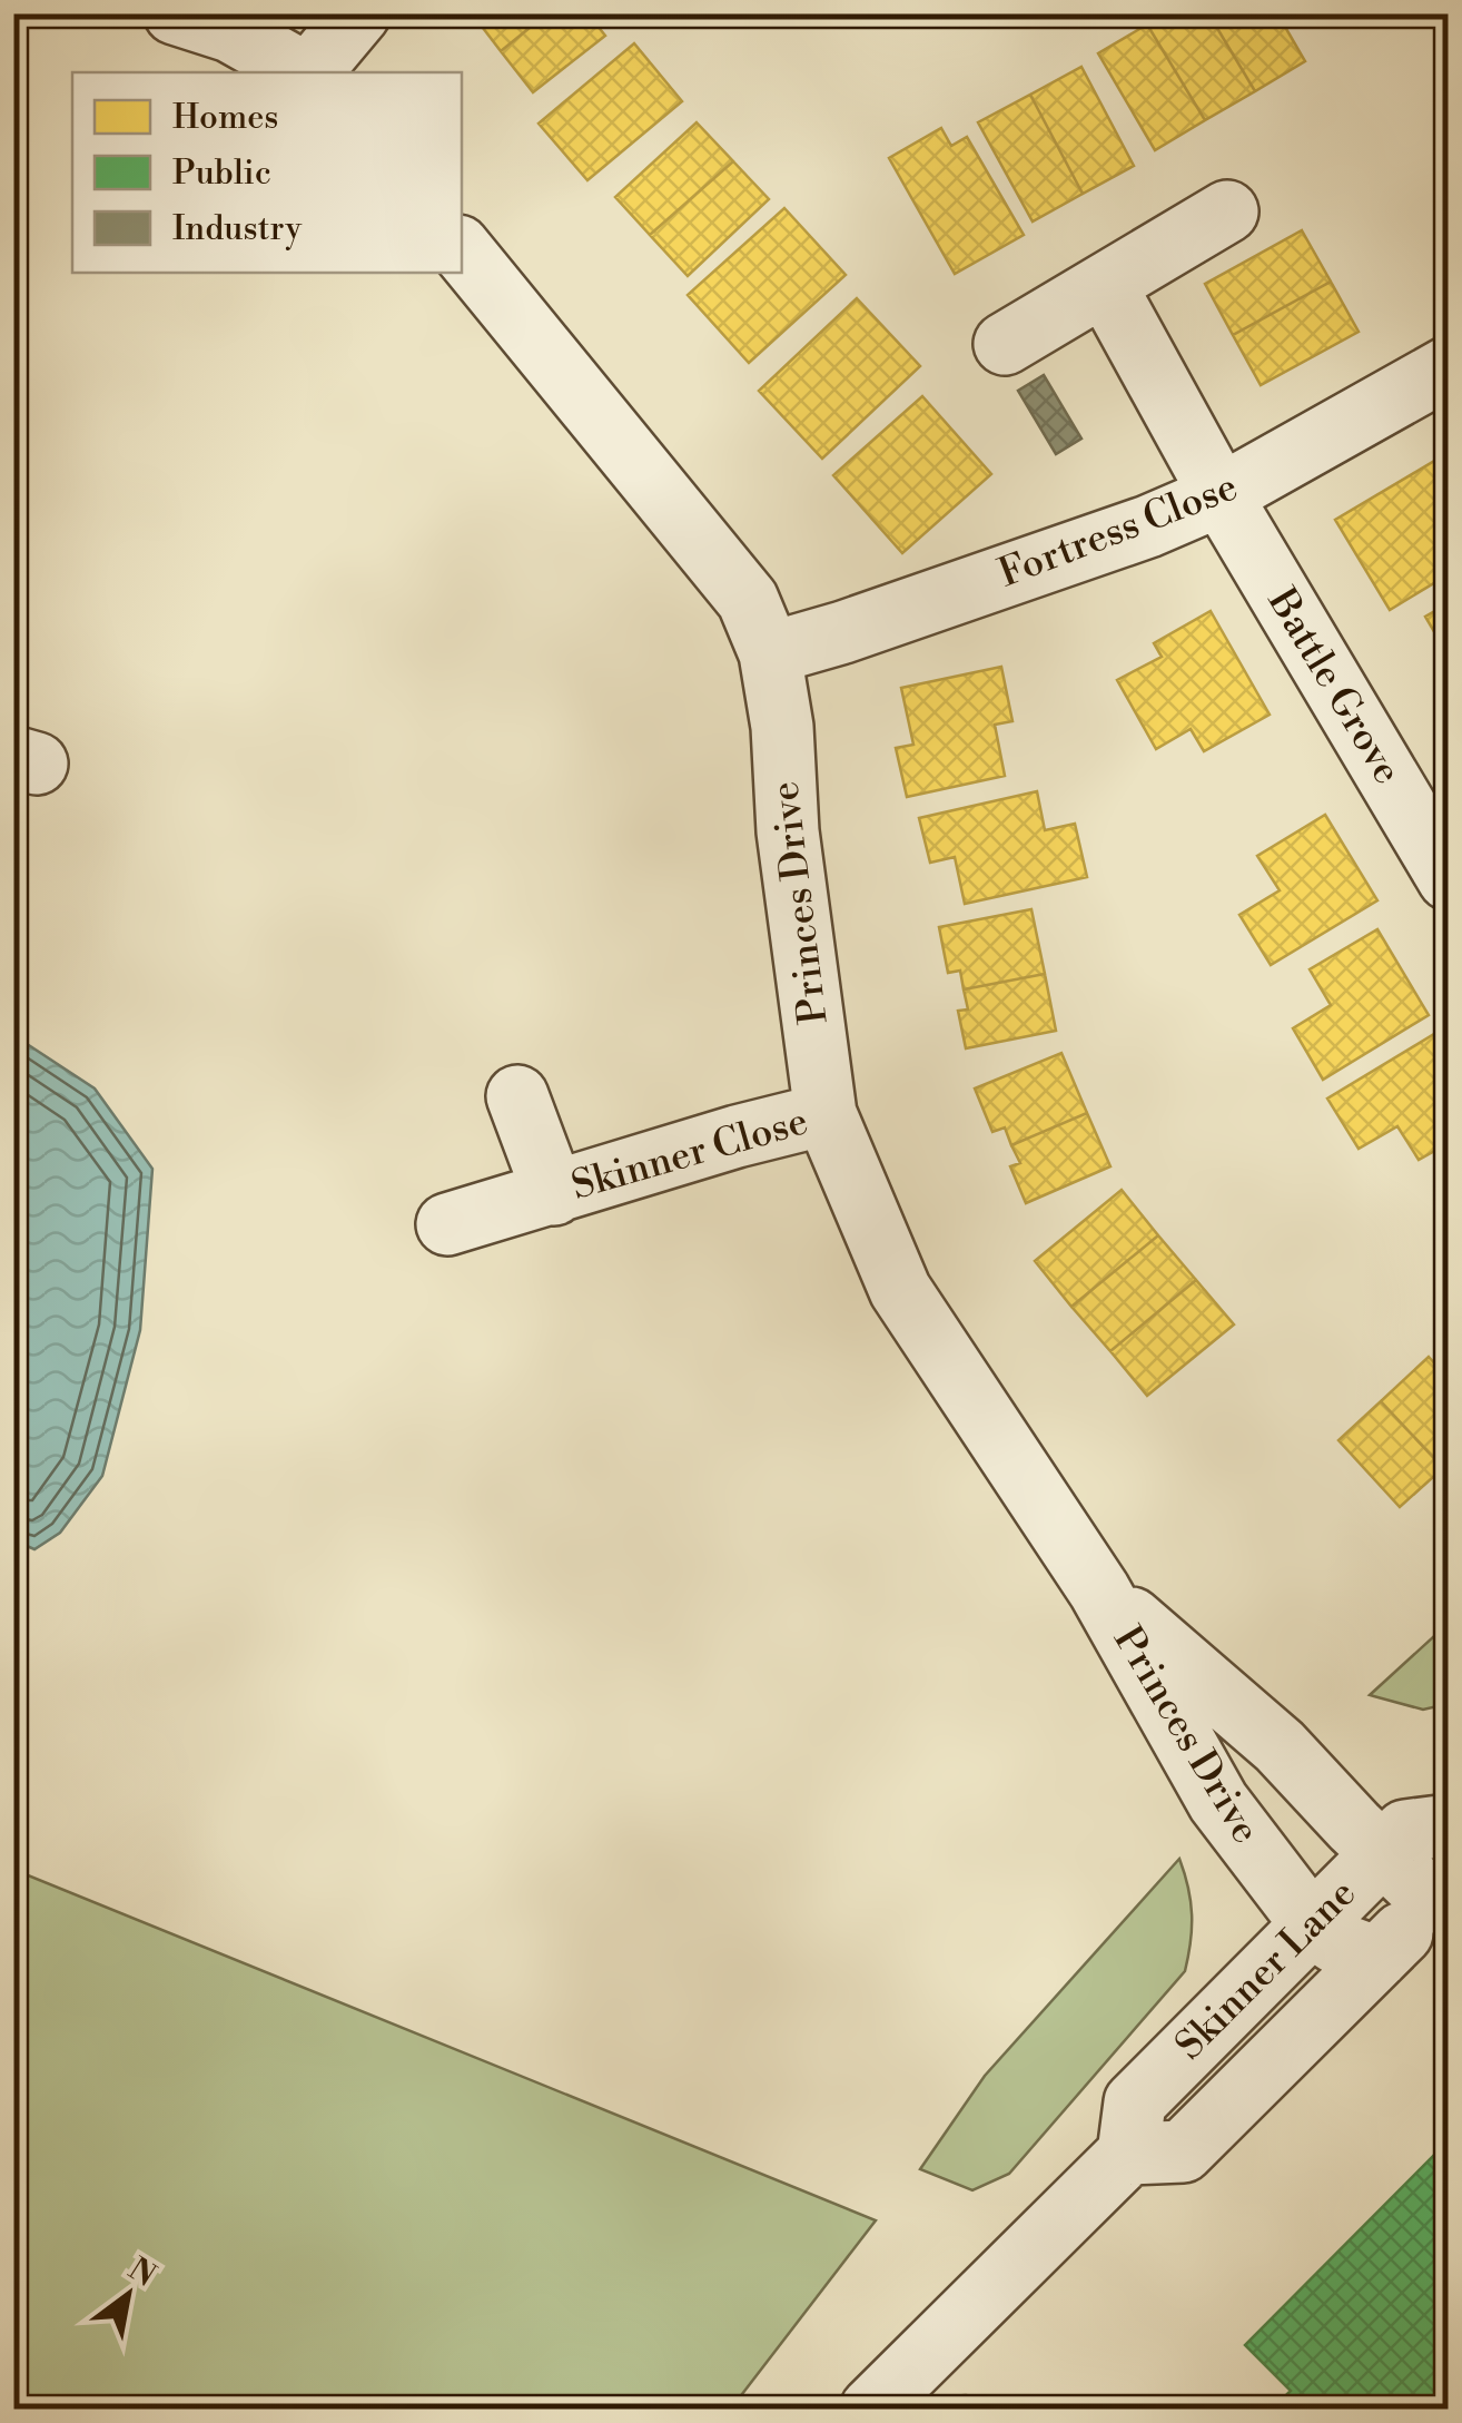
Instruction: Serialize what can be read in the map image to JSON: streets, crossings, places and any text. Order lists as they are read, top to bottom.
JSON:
{
  "streets": {
    "street": [
      "Fortress Close",
      "Battle Grove",
      "Princes Drive",
      "Skinner Close",
      "Skinner Lane"
    ]
  },
  "crossings": [
    ["Fortress Close", "Battle Grove"],
    ["Fortress Close", "Princes Drive"],
    ["Princes Drive", "Skinner Close"],
    ["Princes Drive", "Skinner Lane"]
  ],
  "legend": ["Homes", "Public", "Industry"],
  "north": "top right"
}
